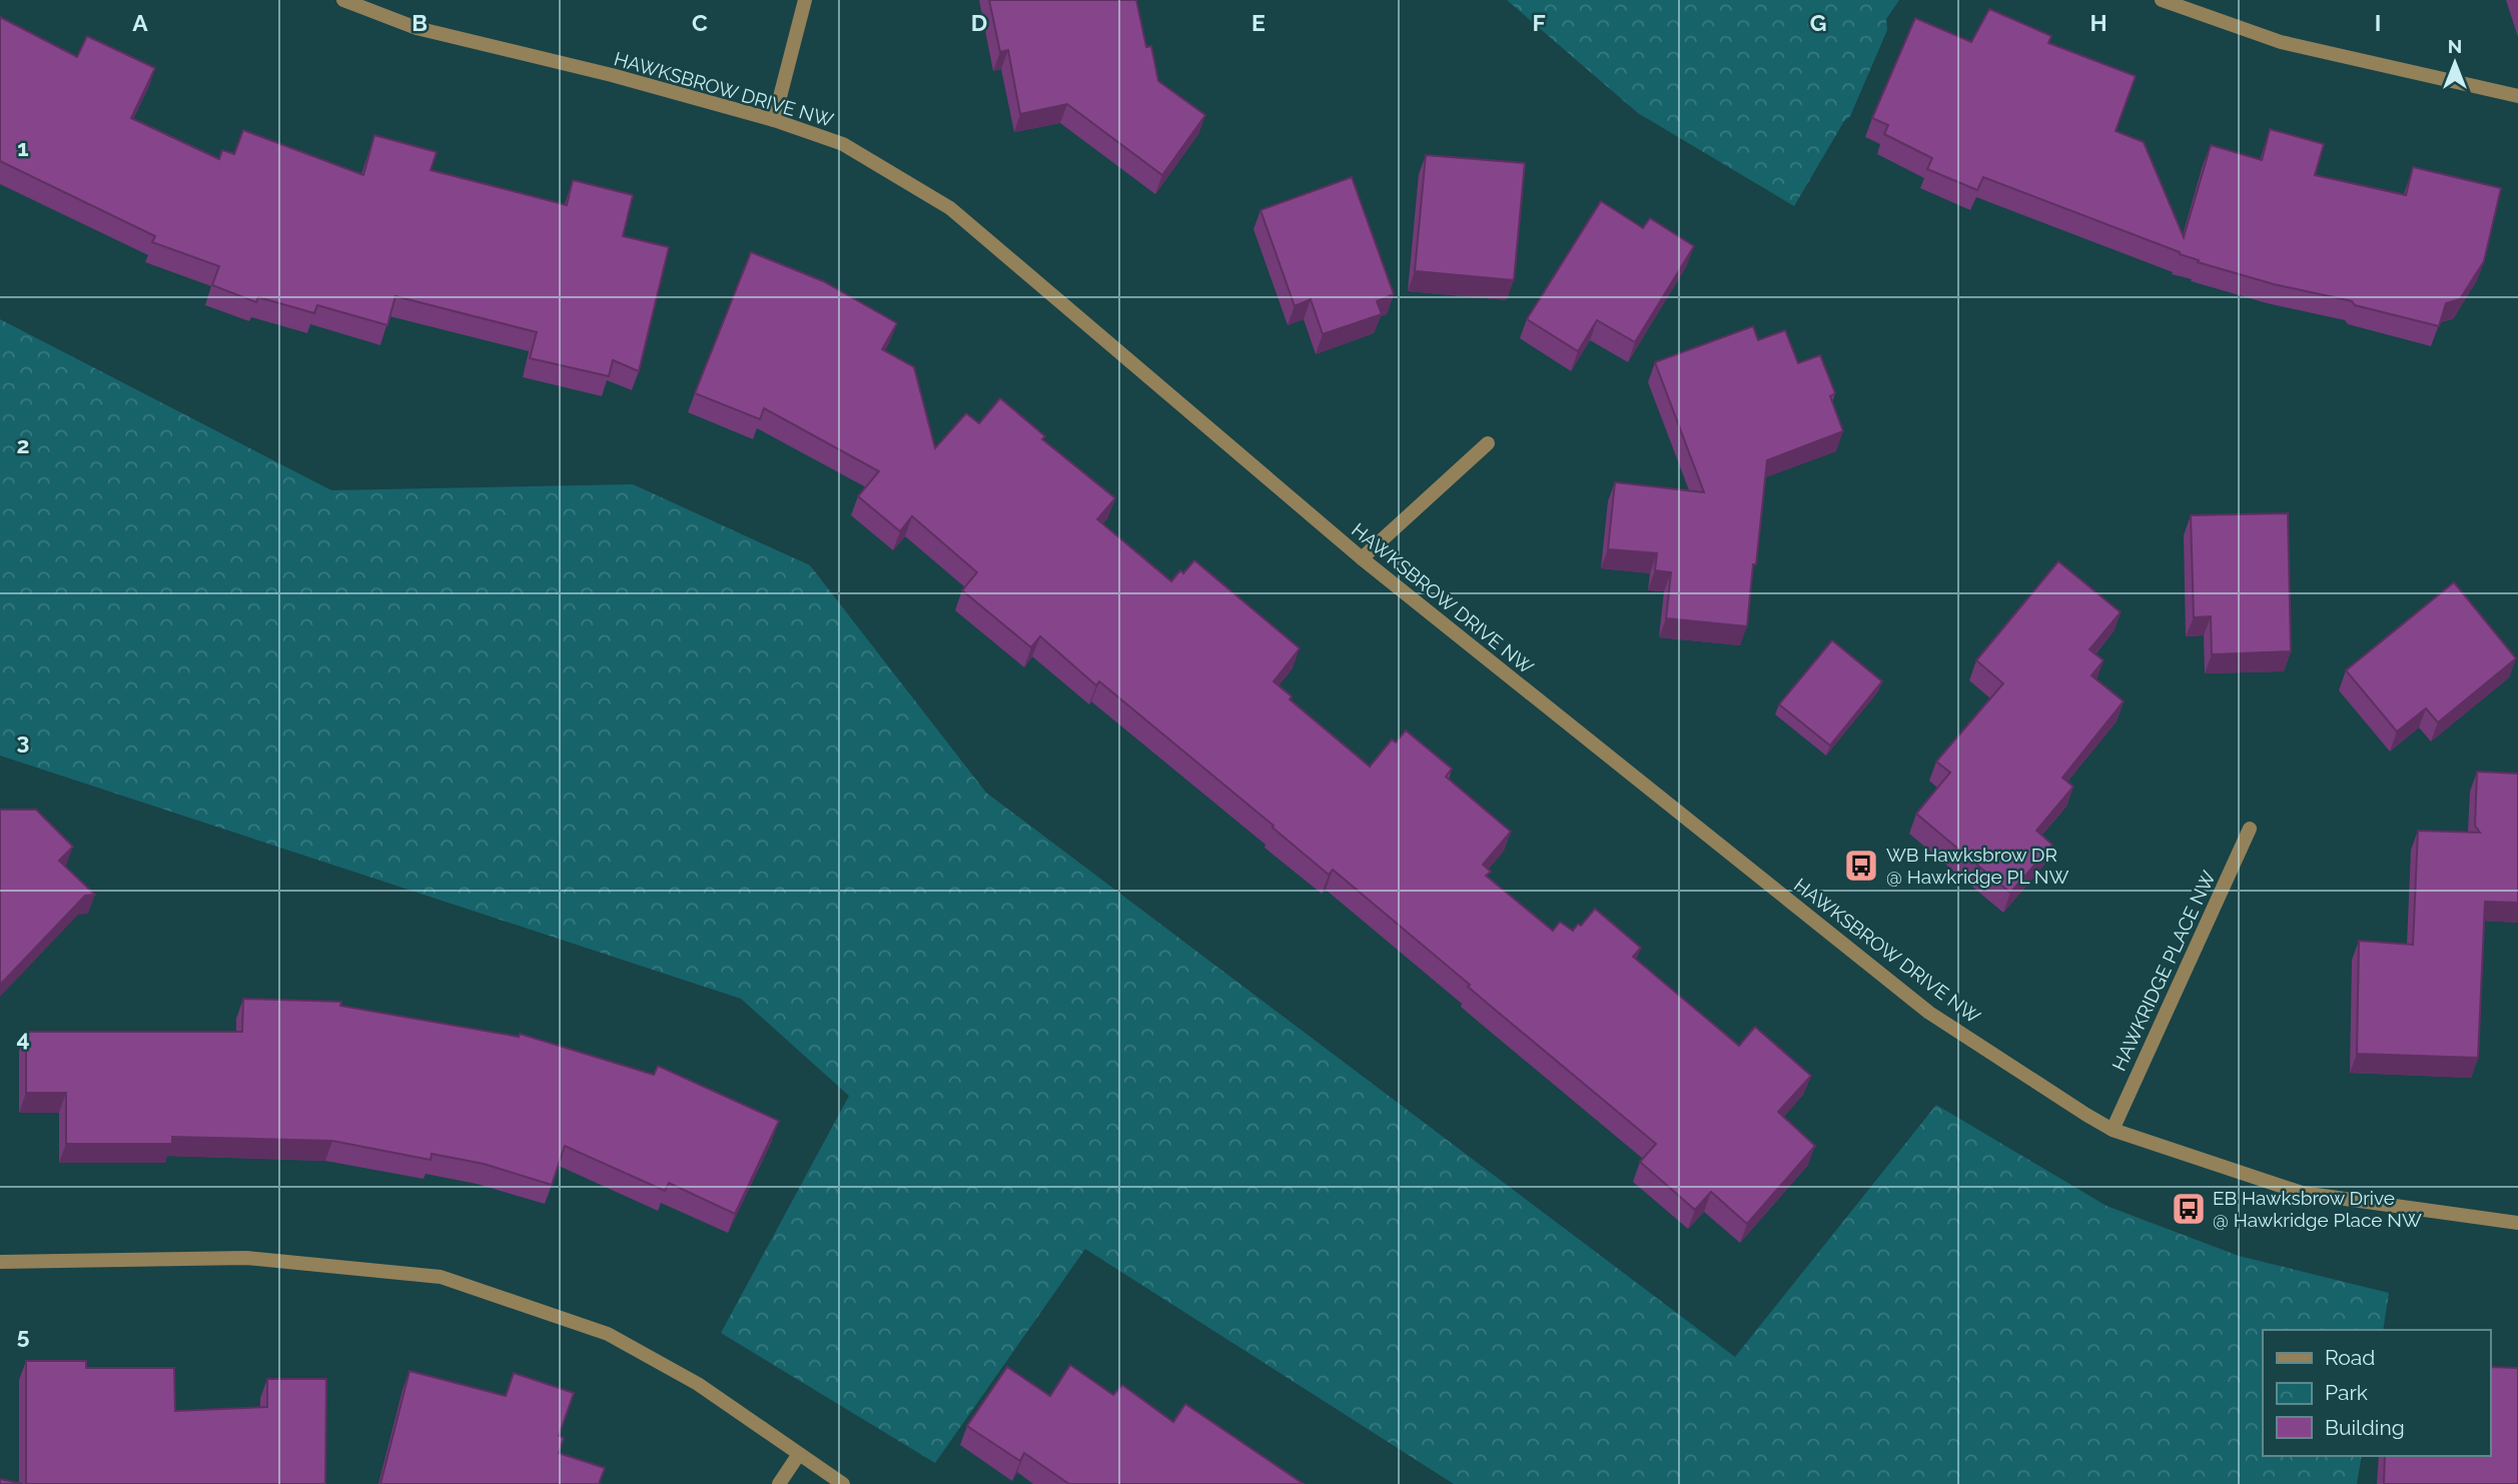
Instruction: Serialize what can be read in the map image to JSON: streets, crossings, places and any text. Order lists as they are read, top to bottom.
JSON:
{
  "streets": {
    "street": ["HAWKSBROW DRIVE NW", "HAWKRIDGE PLACE NW"]
  },
  "crossings": [
    ["HAWKSBROW DRIVE NW", "HAWKRIDGE PLACE NW"]
  ],
  "places": {
    "bus stop": ["WB Hawksbrow DR @ Hawkridge PL NW", "EB Hawksbrow Drive @ Hawkridge Place NW"]
  },
  "legend": ["Road", "Park", "Building"],
  "north": "top",
  "grid": {
    "columns": [
      "A",
      "B",
      "C",
      "D",
      "E",
      "F",
      "G",
      "H",
      "I"
    ],
    "rows": [
      "1",
      "2",
      "3",
      "4",
      "5"
    ]
  }
}
